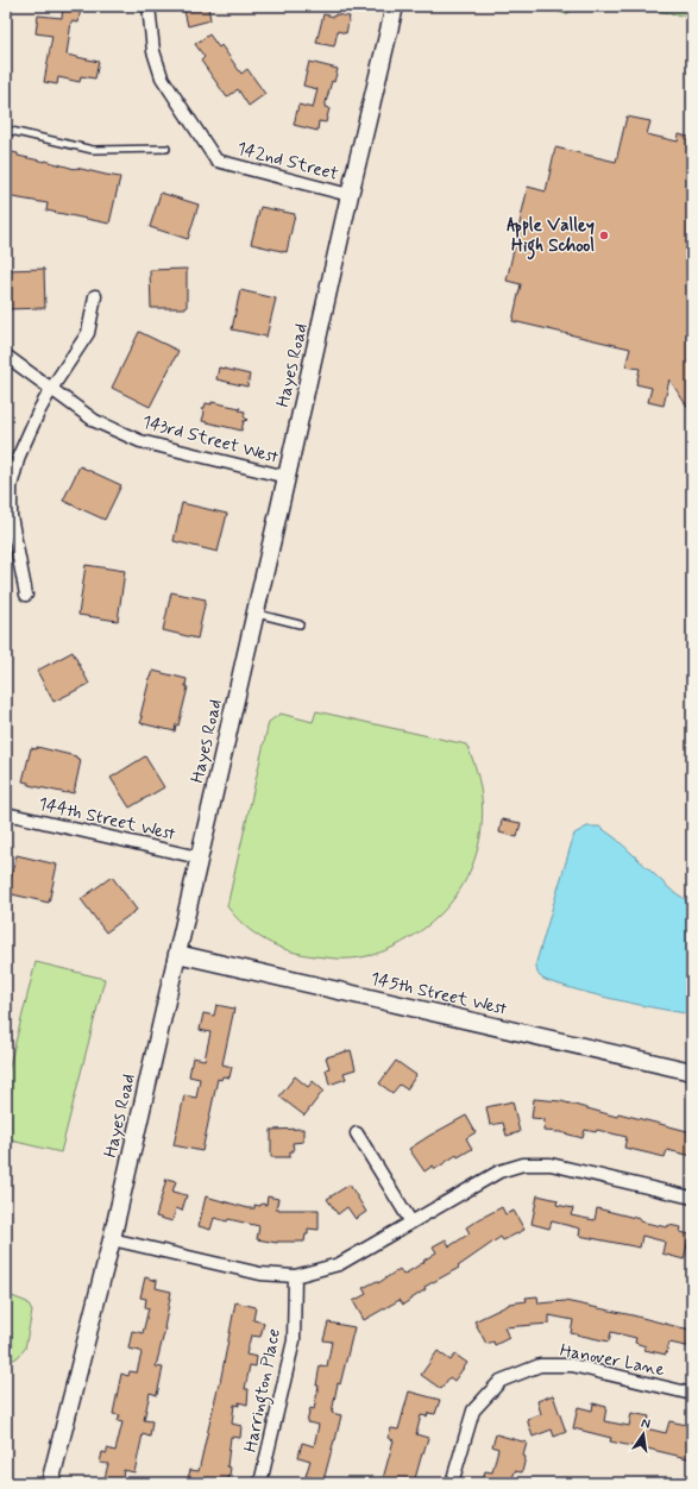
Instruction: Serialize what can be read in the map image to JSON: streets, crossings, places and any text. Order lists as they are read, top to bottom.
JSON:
{
  "streets": {
    "street": [
      "142nd Street",
      "Hayes Road",
      "143rd Street West",
      "144th Street West",
      "145th Street West",
      "Hanover Lane",
      "Harrington Place"
    ]
  },
  "crossings": [
    ["142nd Street", "Hayes Road"],
    ["Hayes Road", "143rd Street West"],
    ["Hayes Road", "144th Street West"],
    ["Hayes Road", "145th Street West"]
  ],
  "places": ["Apple Valley High School"],
  "north": "top"
}
